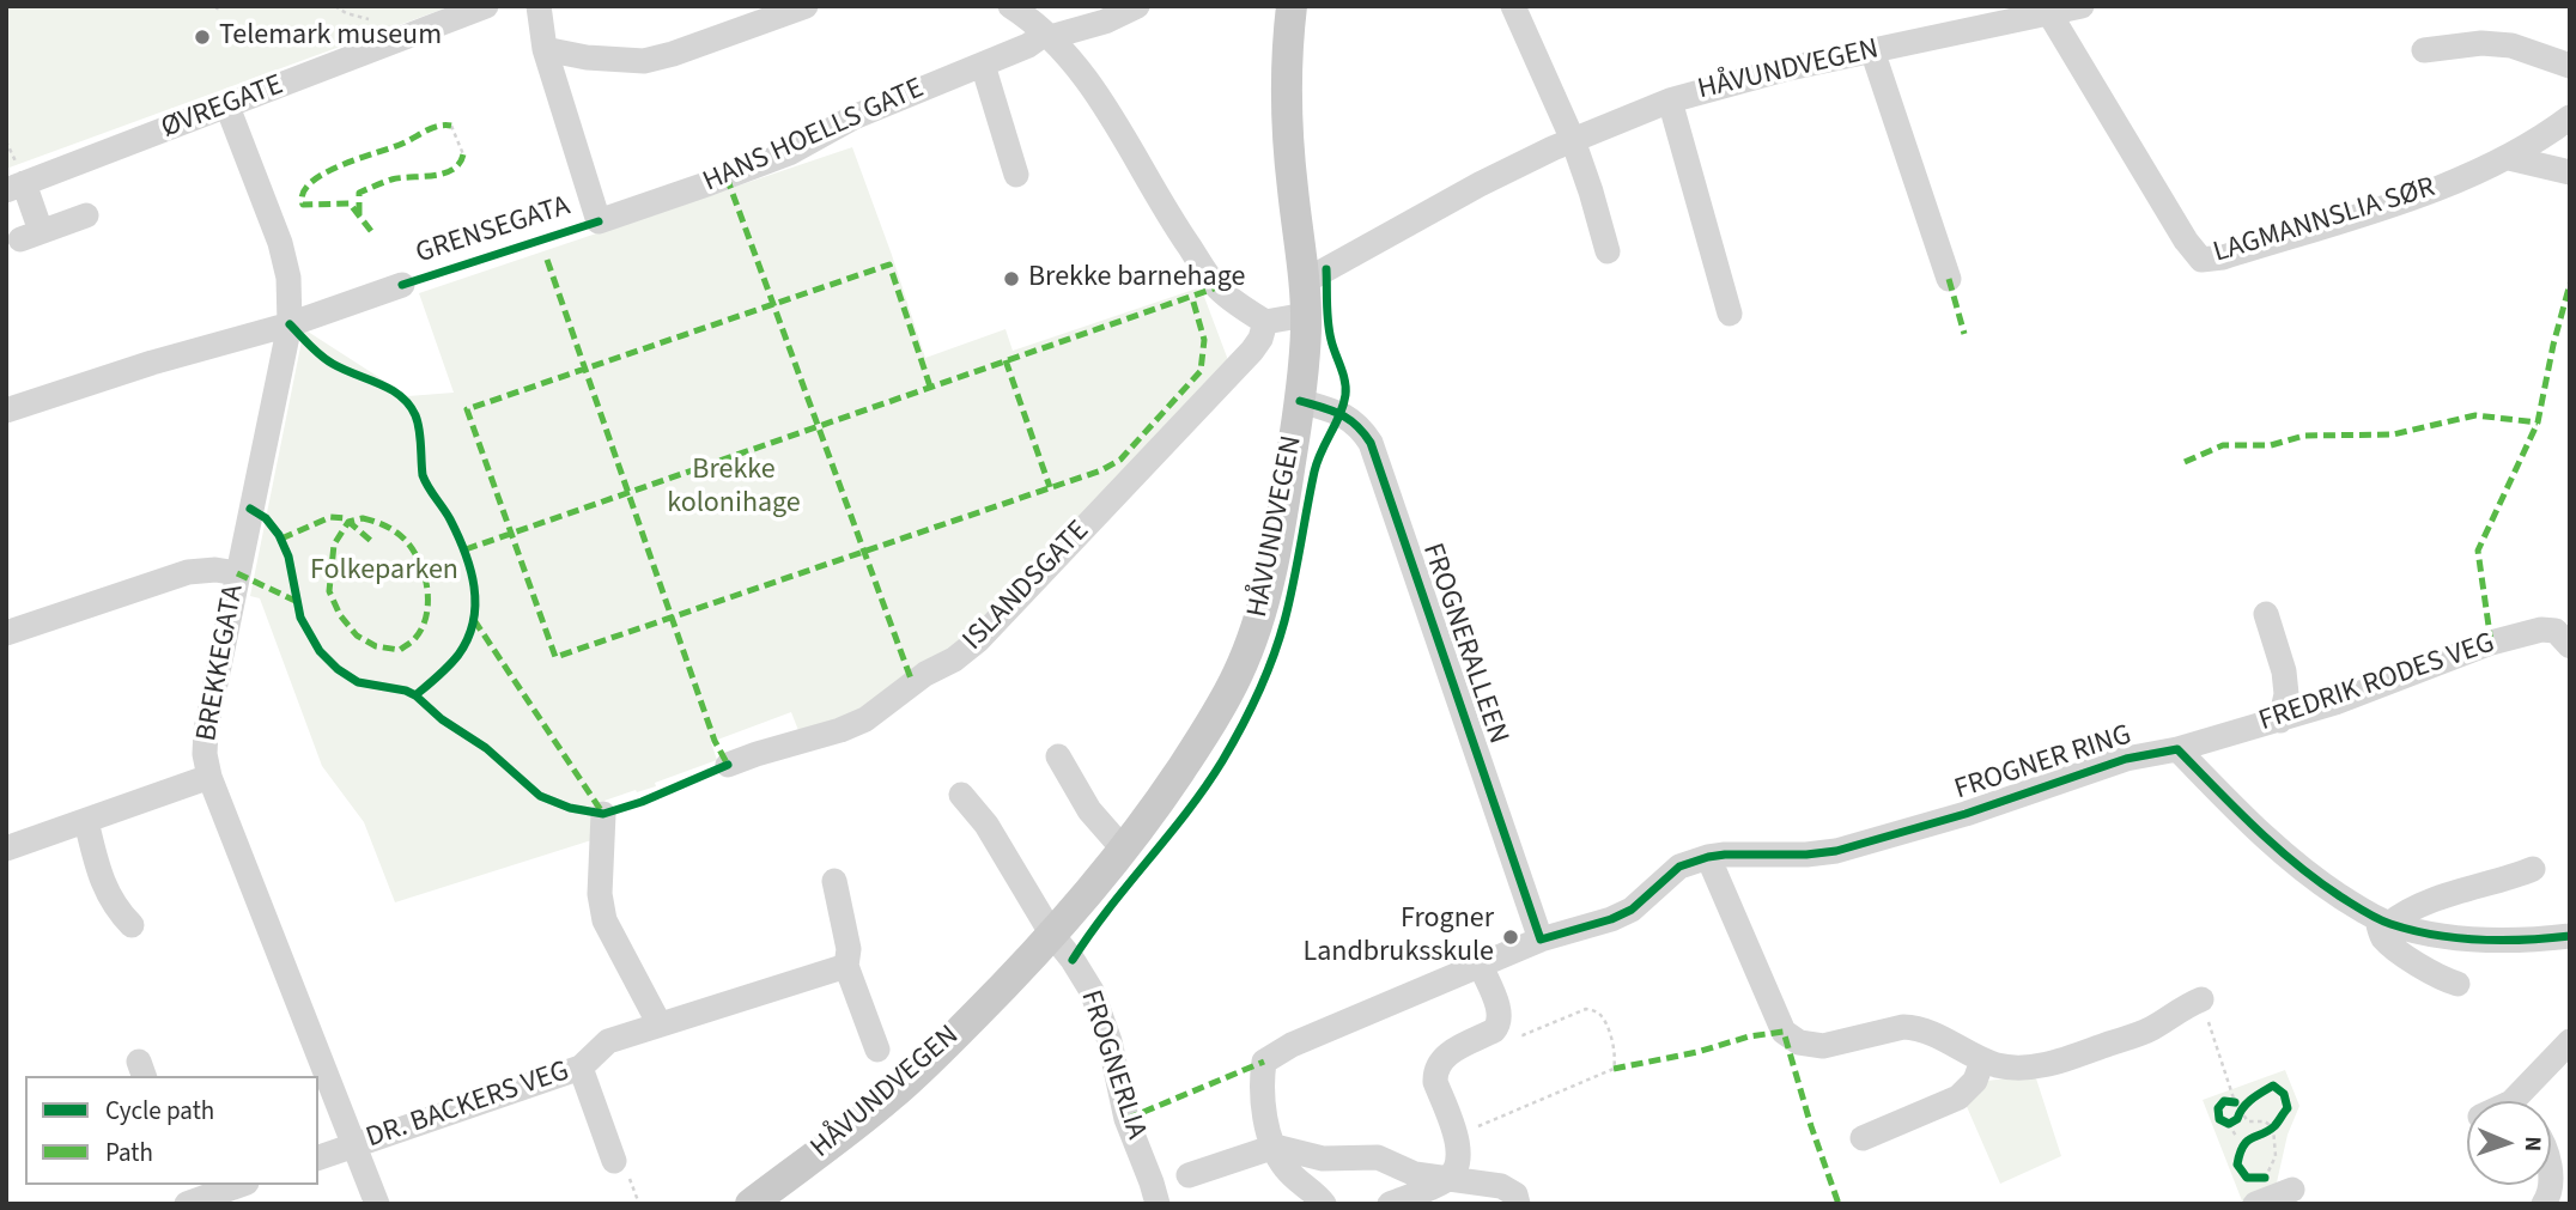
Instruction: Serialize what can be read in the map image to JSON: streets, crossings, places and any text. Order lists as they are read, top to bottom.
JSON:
{
  "streets": {
    "main road": ["HÅVUNDVEGEN"],
    "street": [
      "ØVREGATE",
      "HANS HOELLS GATE",
      "LAGMANNSLIA SØR",
      "GRENSEGATA",
      "ISLANDSGATE",
      "FROGNERALLEEN",
      "BREKKEGATA",
      "FREDRIK RODES VEG",
      "FROGNER RING",
      "FROGNERLIA",
      "DR. BACKERS VEG"
    ]
  },
  "crossings": [
    ["HÅVUNDVEGEN", "LAGMANNSLIA SØR"],
    ["HÅVUNDVEGEN", "FROGNERALLEEN"],
    ["HÅVUNDVEGEN", "FROGNERLIA"],
    ["ØVREGATE", "BREKKEGATA"],
    ["GRENSEGATA", "BREKKEGATA"],
    ["FROGNERALLEEN", "FROGNER RING"],
    ["BREKKEGATA", "DR. BACKERS VEG"],
    ["FREDRIK RODES VEG", "FROGNER RING"]
  ],
  "parks": ["Brekke kolonihage", "Folkeparken"],
  "places": ["Telemark museum", "Brekke barnehage", "Frogner Landbruksskule"],
  "legend": ["Cycle path", "Path"],
  "north": "right"
}
